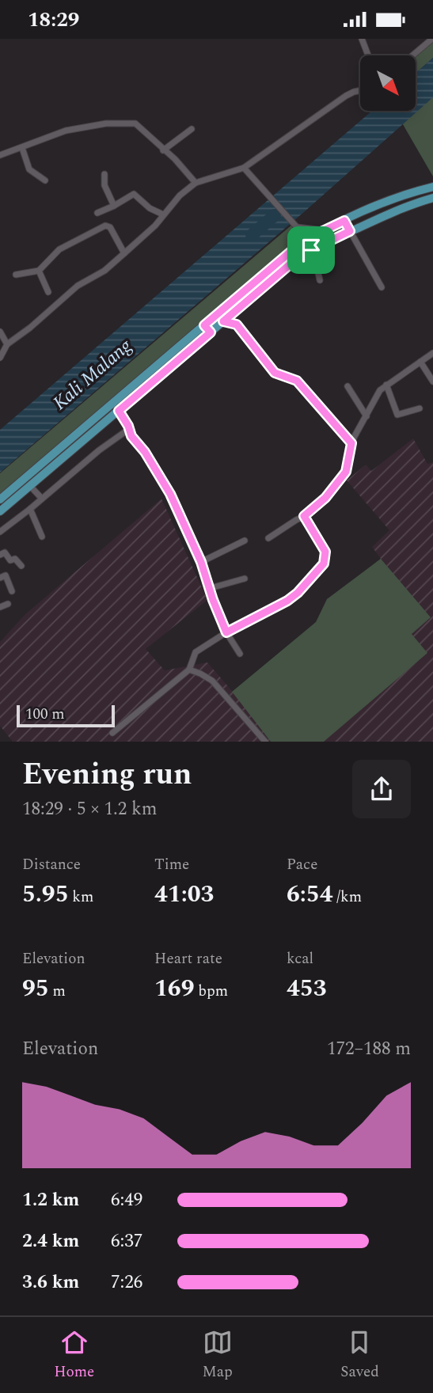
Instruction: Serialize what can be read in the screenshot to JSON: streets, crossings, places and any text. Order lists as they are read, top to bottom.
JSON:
{
  "water": ["Kali Malang"],
  "scale_bar": "100 m",
  "north": "bottom right",
  "page": {
    "status": "18:29",
    "scale": "100 m",
    "heading": ["Evening run", "18:29 · 5 × 1.2 km"],
    "stats": [
      ["Distance", "5.95 km"],
      ["Time", "41:03"],
      ["Pace", "6:54 /km"],
      ["Elevation", "95 m"],
      ["Heart rate", "169 bpm"],
      ["kcal", "453"]
    ],
    "chart": ["Elevation", "172–188 m"],
    "list": [
      {
        "name": "1.2 km",
        "note": "6:49"
      },
      {
        "name": "2.4 km",
        "note": "6:37"
      },
      {
        "name": "3.6 km",
        "note": "7:26"
      }
    ],
    "tabs": ["Home", "Map", "Saved"]
  }
}
